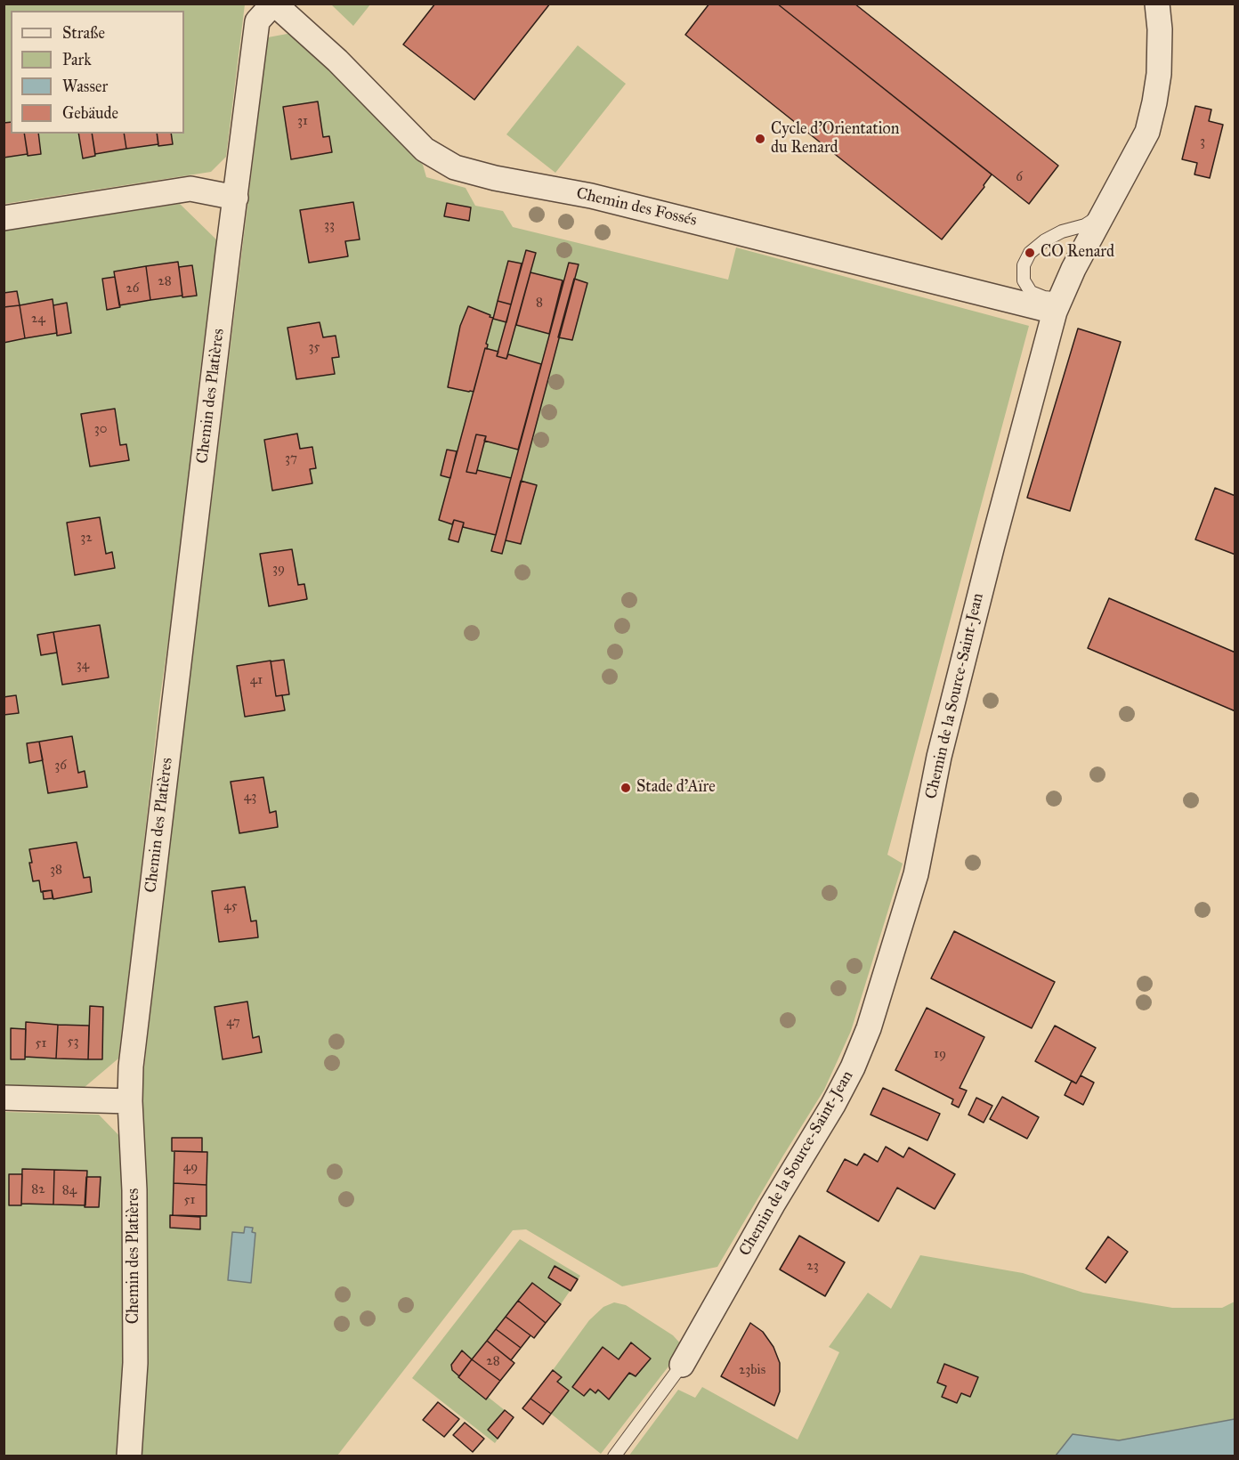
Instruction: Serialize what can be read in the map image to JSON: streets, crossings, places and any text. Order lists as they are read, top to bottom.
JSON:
{
  "streets": {
    "street": ["Chemin des Fossés", "Chemin des Platières", "Chemin de la Source-Saint-Jean"]
  },
  "crossings": [
    ["Chemin des Fossés", "Chemin des Platières"],
    ["Chemin des Fossés", "Chemin de la Source-Saint-Jean"]
  ],
  "places": ["Cycle d'Orientation du Renard", "CO Renard", "Stade d'Aïre"],
  "house_numbers": [
    "31",
    "3",
    "6",
    "33",
    "28",
    "26",
    "8",
    "24",
    "35",
    "30",
    "37",
    "32",
    "39",
    "34",
    "41",
    "36",
    "43",
    "38",
    "45",
    "47",
    "53",
    "51",
    "19",
    "49",
    "82",
    "84",
    "51",
    "23",
    "28",
    "23bis"
  ],
  "legend": [
    "Straße",
    "Park",
    "Wasser",
    "Gebäude"
  ]
}
